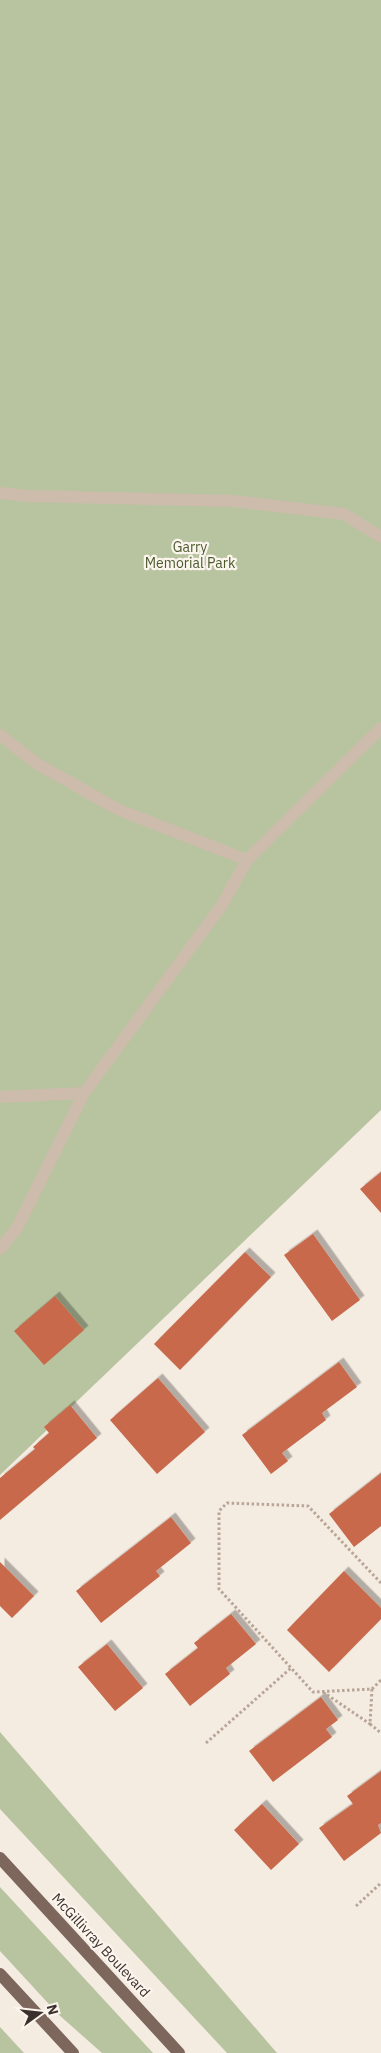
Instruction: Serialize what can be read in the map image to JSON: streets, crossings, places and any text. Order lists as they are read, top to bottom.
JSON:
{
  "streets": {
    "main road": ["McGillivray Boulevard"]
  },
  "parks": ["Garry Memorial Park"],
  "north": "right"
}
